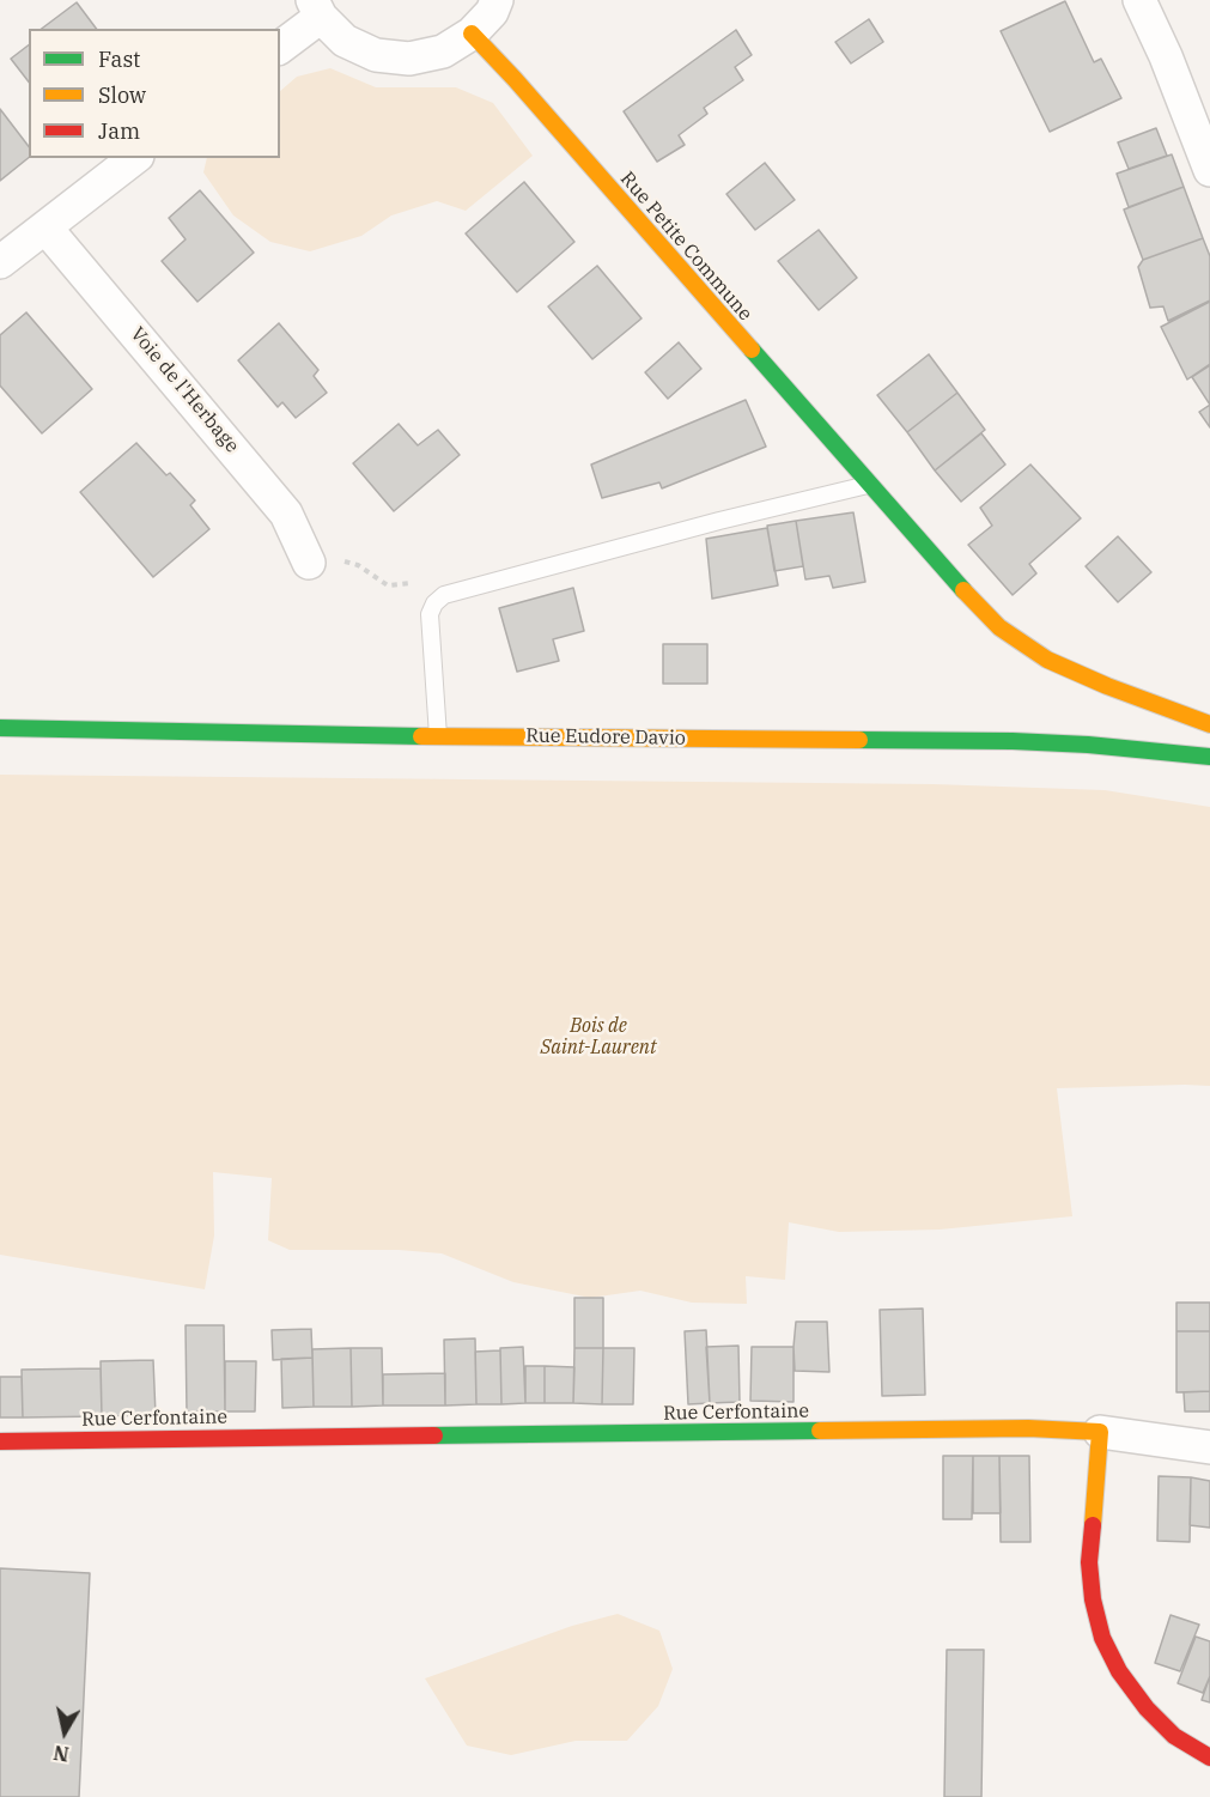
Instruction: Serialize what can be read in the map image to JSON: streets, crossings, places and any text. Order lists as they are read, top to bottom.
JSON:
{
  "streets": {
    "street": [
      "Rue Petite Commune",
      "Voie de l'Herbage",
      "Rue Eudore Davio",
      "Rue Cerfontaine"
    ]
  },
  "parks": ["Bois de Saint-Laurent"],
  "legend": ["Fast", "Slow", "Jam"],
  "north": "bottom"
}
